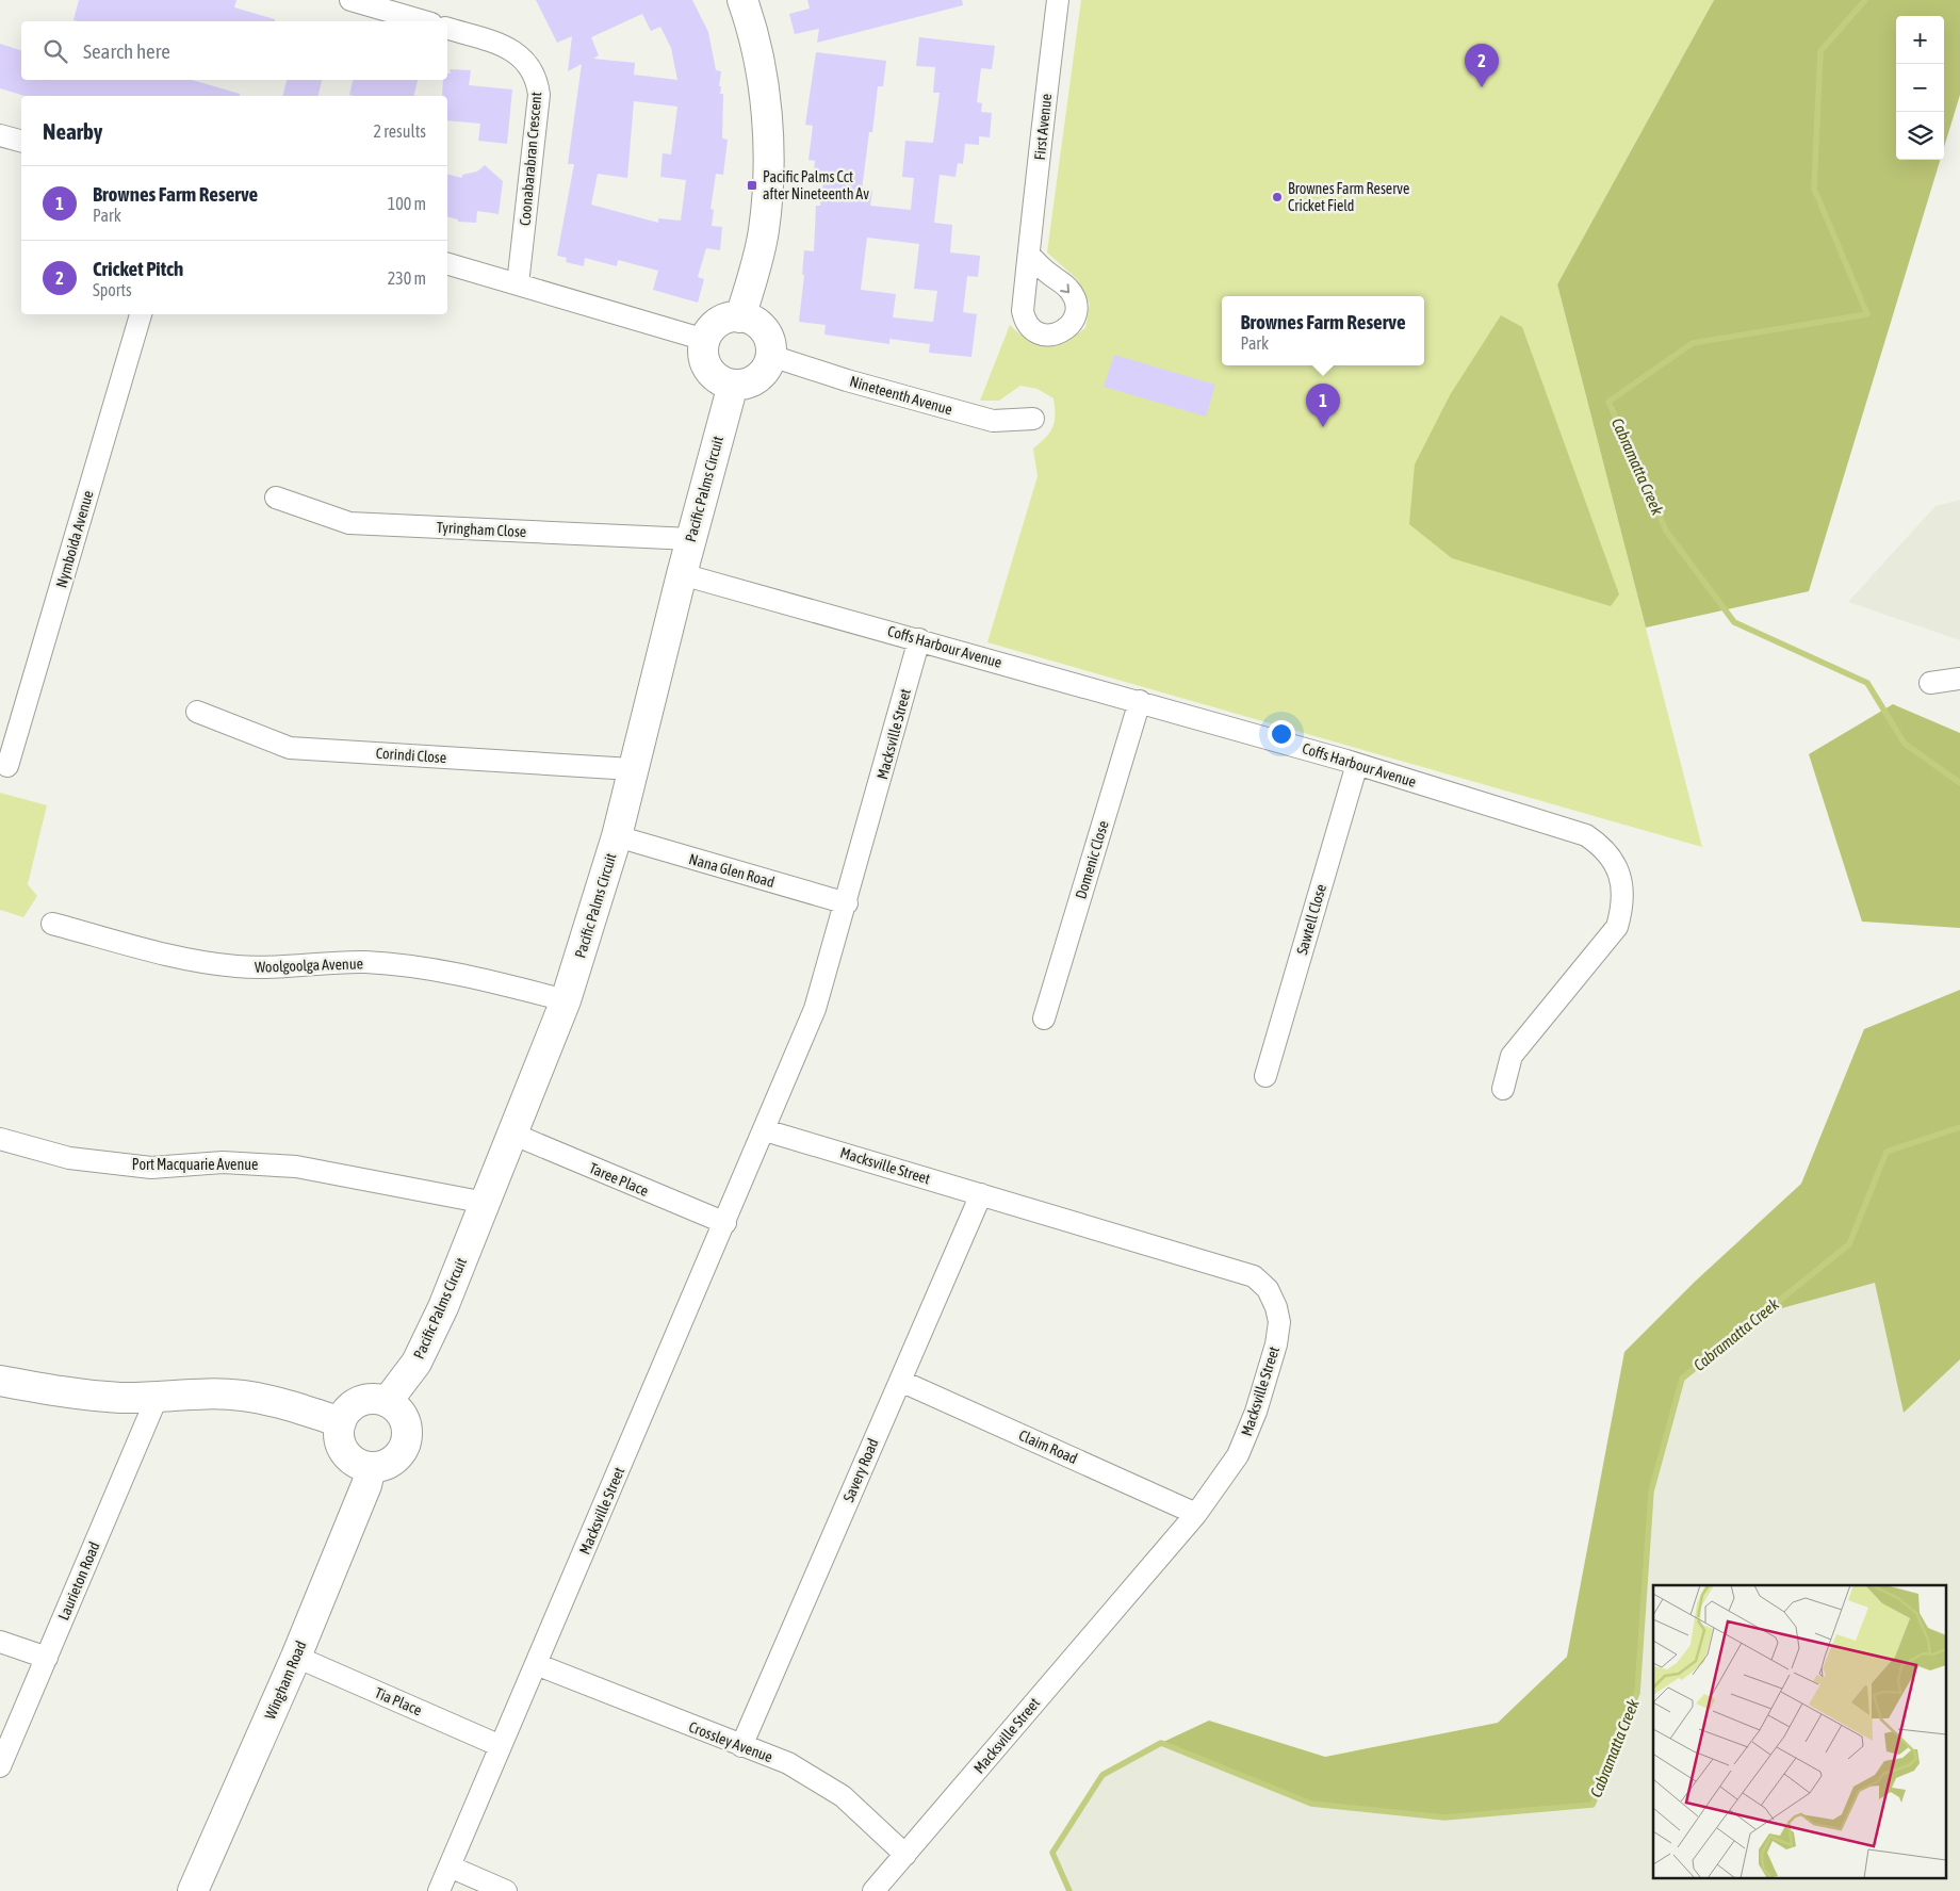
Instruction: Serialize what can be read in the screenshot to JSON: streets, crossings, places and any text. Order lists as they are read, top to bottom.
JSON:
{
  "streets": {
    "street": [
      "First Avenue",
      "Coonabarabran Crescent",
      "Nineteenth Avenue",
      "Pacific Palms Circuit",
      "Tyringham Close",
      "Nymboida Avenue",
      "Coffs Harbour Avenue",
      "Macksville Street",
      "Corindi Close",
      "Domenic Close",
      "Nana Glen Road",
      "Sawtell Close",
      "Woolgoolga Avenue",
      "Port Macquarie Avenue",
      "Taree Place",
      "Claim Road",
      "Savery Road",
      "Laurieton Road",
      "Wingham Road",
      "Tia Place",
      "Crossley Avenue"
    ]
  },
  "crossings": [
    ["Nineteenth Avenue", "Pacific Palms Circuit"],
    ["Pacific Palms Circuit", "Tyringham Close"],
    ["Pacific Palms Circuit", "Coffs Harbour Avenue"],
    ["Pacific Palms Circuit", "Corindi Close"],
    ["Pacific Palms Circuit", "Nana Glen Road"],
    ["Pacific Palms Circuit", "Woolgoolga Avenue"],
    ["Pacific Palms Circuit", "Port Macquarie Avenue"],
    ["Pacific Palms Circuit", "Taree Place"],
    ["Pacific Palms Circuit", "Wingham Road"],
    ["Coffs Harbour Avenue", "Macksville Street"],
    ["Coffs Harbour Avenue", "Domenic Close"],
    ["Coffs Harbour Avenue", "Sawtell Close"],
    ["Macksville Street", "Nana Glen Road"],
    ["Macksville Street", "Taree Place"],
    ["Macksville Street", "Claim Road"],
    ["Macksville Street", "Savery Road"],
    ["Macksville Street", "Tia Place"],
    ["Macksville Street", "Crossley Avenue"],
    ["Claim Road", "Savery Road"],
    ["Savery Road", "Crossley Avenue"],
    ["Wingham Road", "Tia Place"]
  ],
  "water": ["Cabramatta Creek"],
  "places": {
    "transit": ["Pacific Palms Cct after Nineteenth Av"],
    "other": ["Brownes Farm Reserve Cricket Field"]
  },
  "page": {
    "map_buttons": ["+", "−"],
    "search": "Search here",
    "pins": ["2", "1"],
    "heading": ["Nearby", "2 results"],
    "list": [
      {
        "mark": "1",
        "name": "Brownes Farm Reserve",
        "note": "Park",
        "value": "100 m"
      },
      {
        "mark": "2",
        "name": "Cricket Pitch",
        "note": "Sports",
        "value": "230 m"
      }
    ],
    "popup": ["Brownes Farm Reserve", "Park"]
  }
}
